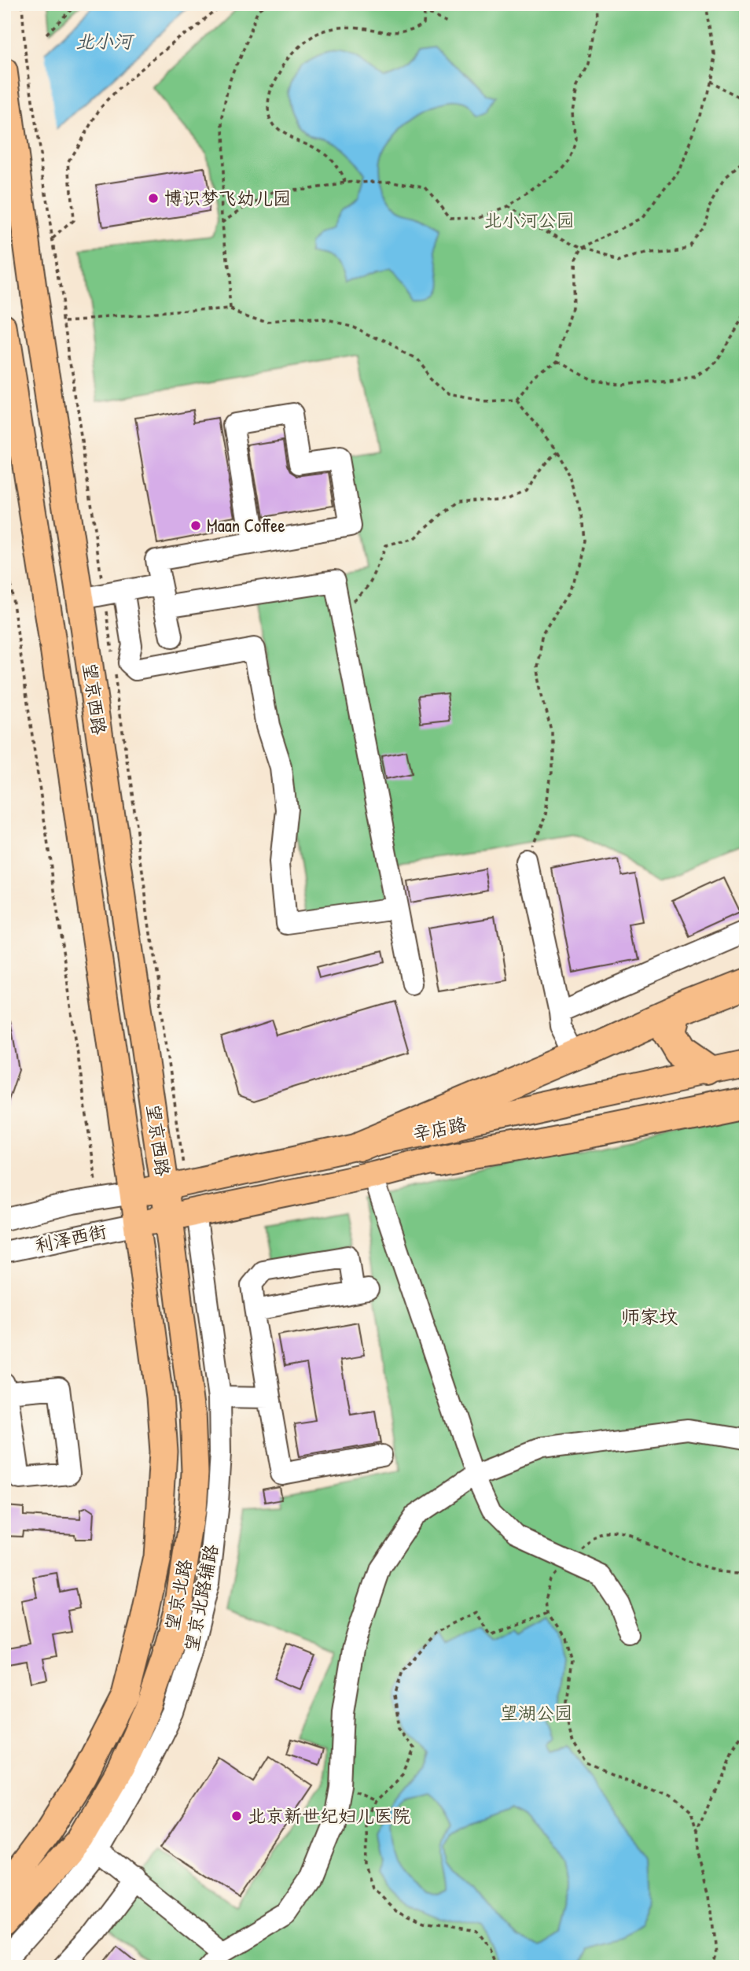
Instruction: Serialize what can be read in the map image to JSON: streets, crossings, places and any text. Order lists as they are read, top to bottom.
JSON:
{
  "streets": {
    "main road": ["望京西路", "辛店路", "望京北路"],
    "street": ["利泽西街", "望京北路辅路"]
  },
  "crossings": [
    ["望京西路", "辛店路"],
    ["望京西路", "利泽西街"],
    ["望京西路", "望京北路"],
    ["辛店路", "利泽西街"],
    ["辛店路", "望京北路"],
    ["辛店路", "望京北路辅路"],
    ["利泽西街", "望京北路"],
    ["望京北路", "望京北路辅路"]
  ],
  "districts": ["师家坟"],
  "water": ["北小河"],
  "parks": ["北小河公园", "望湖公园"],
  "places": ["博识梦飞幼儿园", "Maan Coffee", "北京新世纪妇儿医院"]
}
